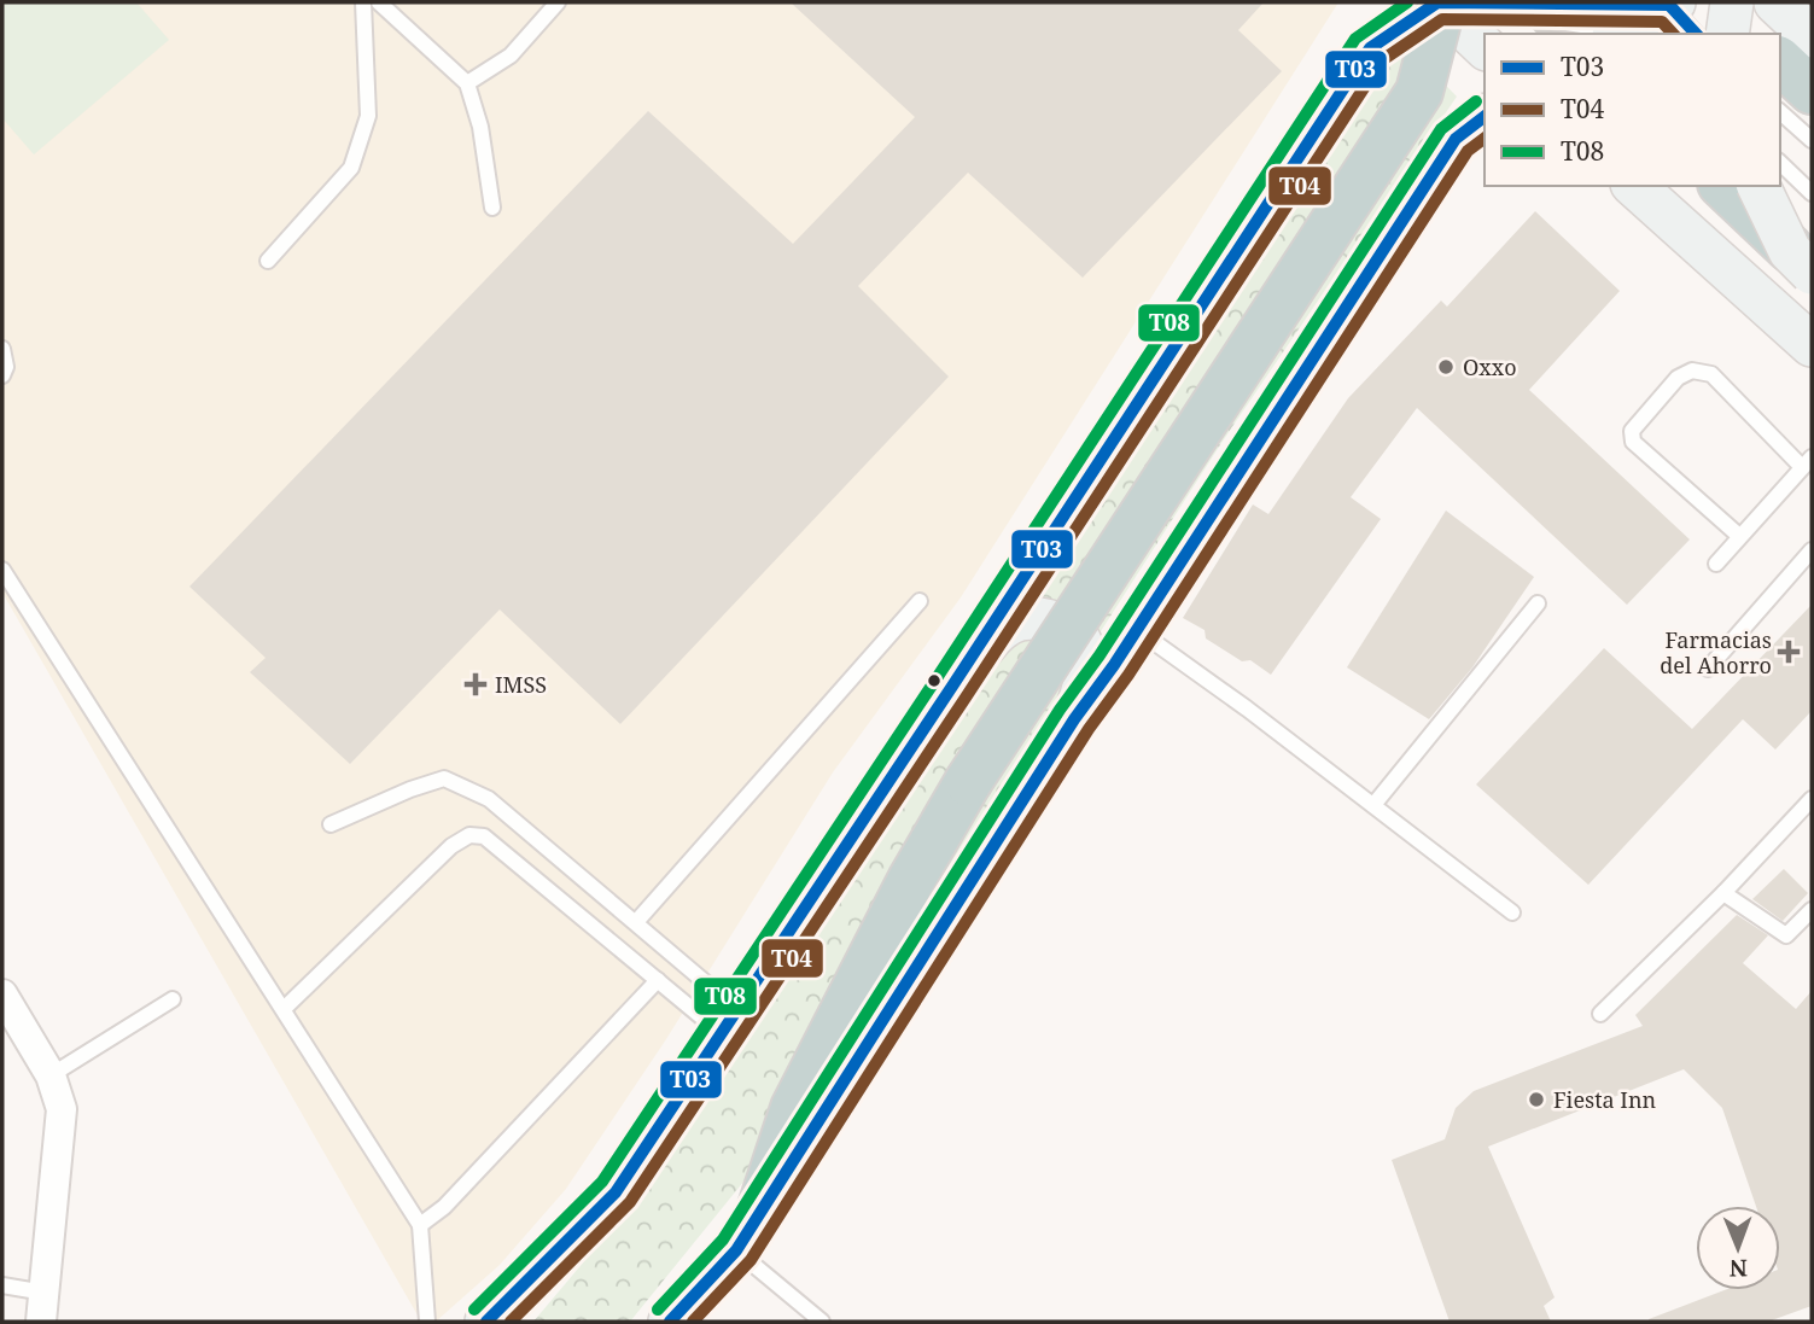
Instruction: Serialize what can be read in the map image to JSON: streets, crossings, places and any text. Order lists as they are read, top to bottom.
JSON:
{
  "places": {
    "other": ["Oxxo", "Fiesta Inn"],
    "health": ["Farmacias del Ahorro", "IMSS"]
  },
  "lines": ["transit line T03", "transit line T08", "transit line T04"],
  "legend": ["T03", "T04", "T08"],
  "north": "bottom"
}
